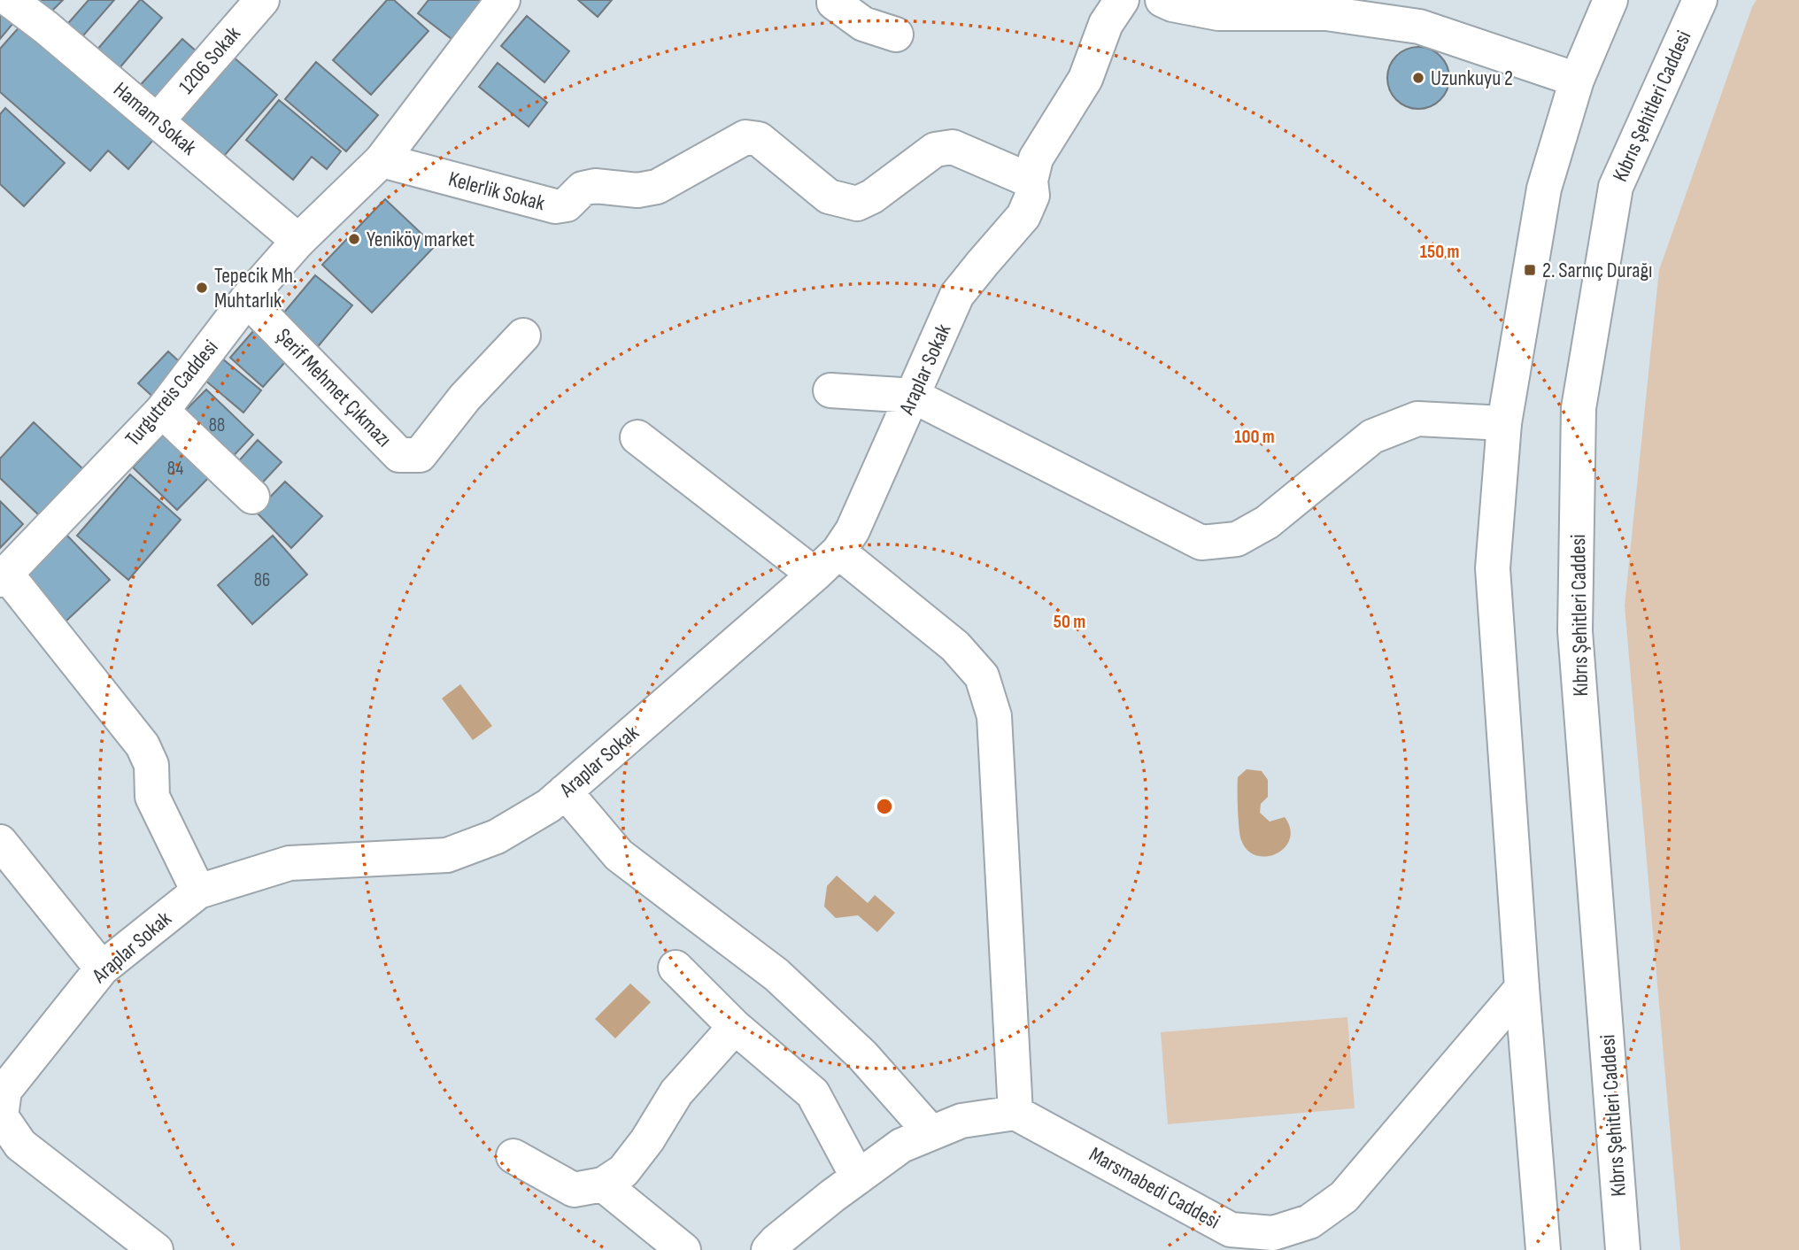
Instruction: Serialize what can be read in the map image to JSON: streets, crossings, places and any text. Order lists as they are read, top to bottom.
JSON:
{
  "streets": {
    "main road": [
      "1206 Sokak",
      "Kıbrıs Şehitleri Caddesi",
      "Hamam Sokak",
      "Kelerlik Sokak",
      "Araplar Sokak",
      "Şerif Mehmet Çıkmazı",
      "Turgutreis Caddesi",
      "Marsmabedi Caddesi"
    ]
  },
  "crossings": [
    ["1206 Sokak", "Hamam Sokak"],
    ["Hamam Sokak", "Turgutreis Caddesi"],
    ["Kelerlik Sokak", "Araplar Sokak"],
    ["Kelerlik Sokak", "Turgutreis Caddesi"],
    ["Şerif Mehmet Çıkmazı", "Turgutreis Caddesi"]
  ],
  "places": {
    "other": ["Uzunkuyu 2", "Yeniköy market", "Tepecik Mh. Muhtarlık"],
    "transit": ["2. Sarnıç Durağı"]
  },
  "house_numbers": ["88", "84", "86"],
  "rings": ["150 m", "100 m", "50 m"]
}
